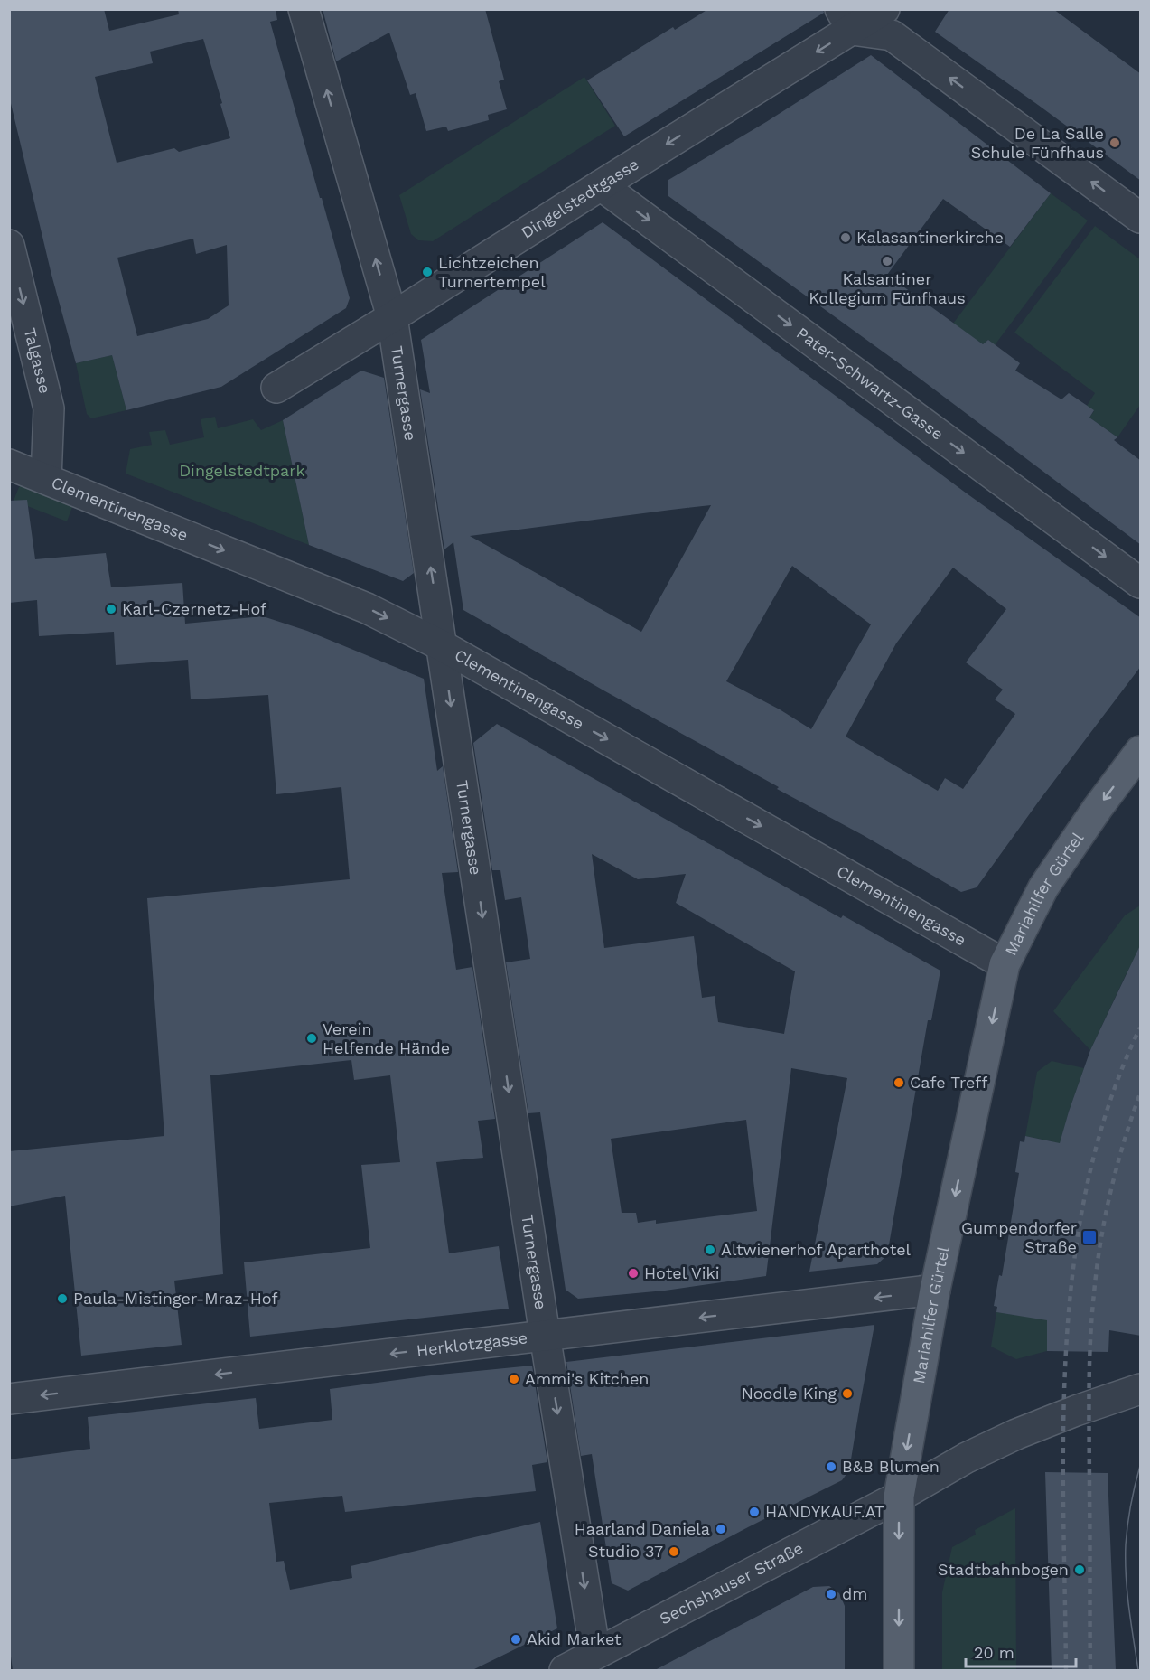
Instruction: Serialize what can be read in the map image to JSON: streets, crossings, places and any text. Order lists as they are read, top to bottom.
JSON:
{
  "streets": {
    "main road": ["Mariahilfer Gürtel"],
    "street": [
      "Dingelstedtgasse",
      "Talgasse",
      "Pater-Schwartz-Gasse",
      "Turnergasse",
      "Clementinengasse",
      "Herklotzgasse",
      "Sechshauser Straße"
    ]
  },
  "crossings": [
    ["Dingelstedtgasse", "Pater-Schwartz-Gasse"],
    ["Dingelstedtgasse", "Turnergasse"],
    ["Talgasse", "Clementinengasse"],
    ["Turnergasse", "Clementinengasse"],
    ["Turnergasse", "Herklotzgasse"],
    ["Turnergasse", "Sechshauser Straße"],
    ["Clementinengasse", "Mariahilfer Gürtel"],
    ["Mariahilfer Gürtel", "Herklotzgasse"],
    ["Mariahilfer Gürtel", "Sechshauser Straße"]
  ],
  "one_way": [
    "Dingelstedtgasse",
    "Talgasse",
    "Pater-Schwartz-Gasse",
    "Clementinengasse",
    "Mariahilfer Gürtel",
    "Herklotzgasse"
  ],
  "parks": ["Dingelstedtpark"],
  "places": {
    "other": [
      "De La Salle Schule Fünfhaus",
      "Kalasantinerkirche",
      "Kalsantiner Kollegium Fünfhaus",
      "Lichtzeichen Turnertempel",
      "Karl-Czernetz-Hof",
      "Verein Helfende Hände",
      "Cafe Treff",
      "Altwienerhof Aparthotel",
      "Hotel Viki",
      "Paula-Mistinger-Mraz-Hof",
      "Ammi's Kitchen",
      "Noodle King",
      "B&B Blumen",
      "HANDYKAUF.AT",
      "Haarland Daniela",
      "Studio 37",
      "Stadtbahnbogen",
      "dm",
      "Akid Market"
    ],
    "transit": ["Gumpendorfer Straße"]
  },
  "scale_bar": "20 m"
}
